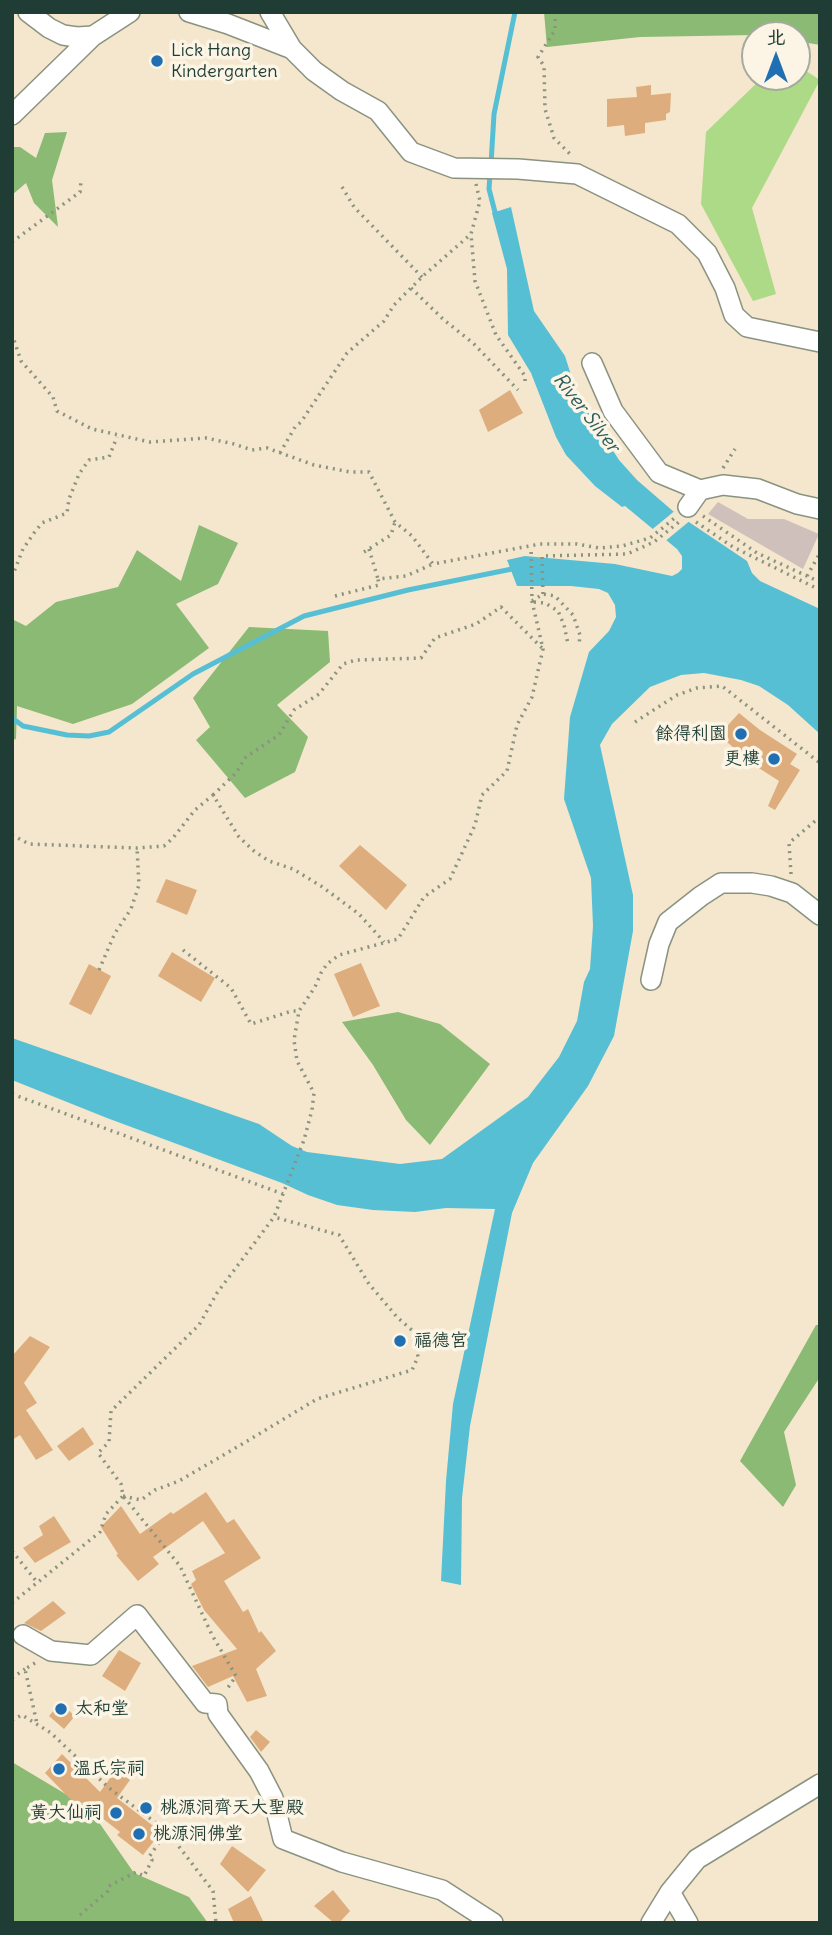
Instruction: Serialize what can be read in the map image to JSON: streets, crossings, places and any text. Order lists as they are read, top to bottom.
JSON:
{
  "water": ["River Silver"],
  "places": [
    "Lick Hang Kindergarten",
    "餘得利園",
    "更樓",
    "福德宮",
    "太和堂",
    "溫氏宗祠",
    "桃源洞齊天大聖殿",
    "黃大仙祠",
    "桃源洞佛堂"
  ],
  "north": "top"
}
